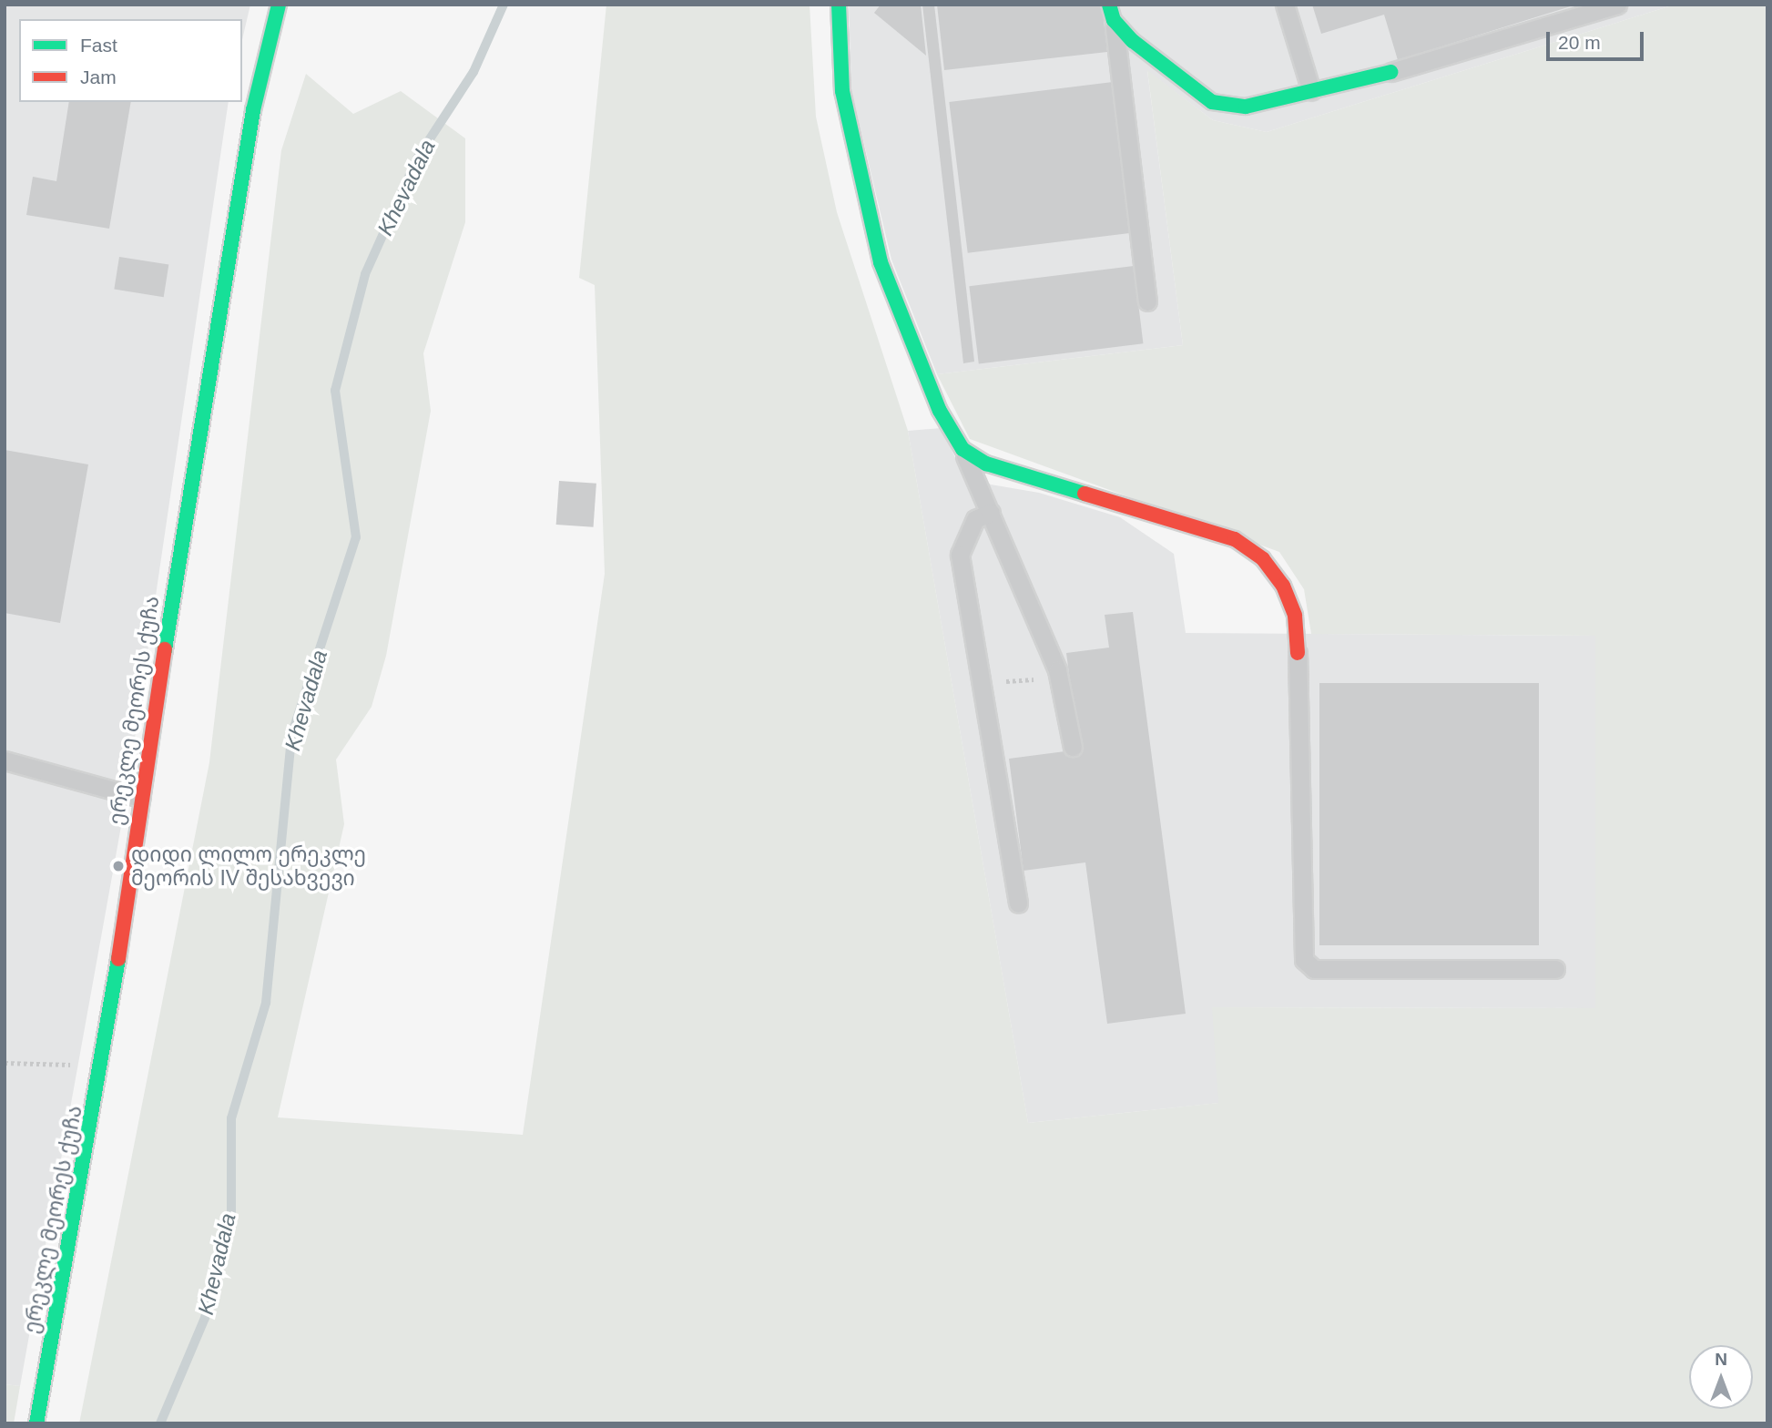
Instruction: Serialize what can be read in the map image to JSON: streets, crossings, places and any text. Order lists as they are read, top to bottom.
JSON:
{
  "streets": {
    "main road": ["ერეკლე მეორეს ქუჩა"]
  },
  "water": ["Khevadala"],
  "places": ["დიდი ლილო ერეკლე მეორის IV შესახვევი"],
  "legend": ["Fast", "Jam"],
  "scale_bar": "20 m",
  "north": "top"
}
